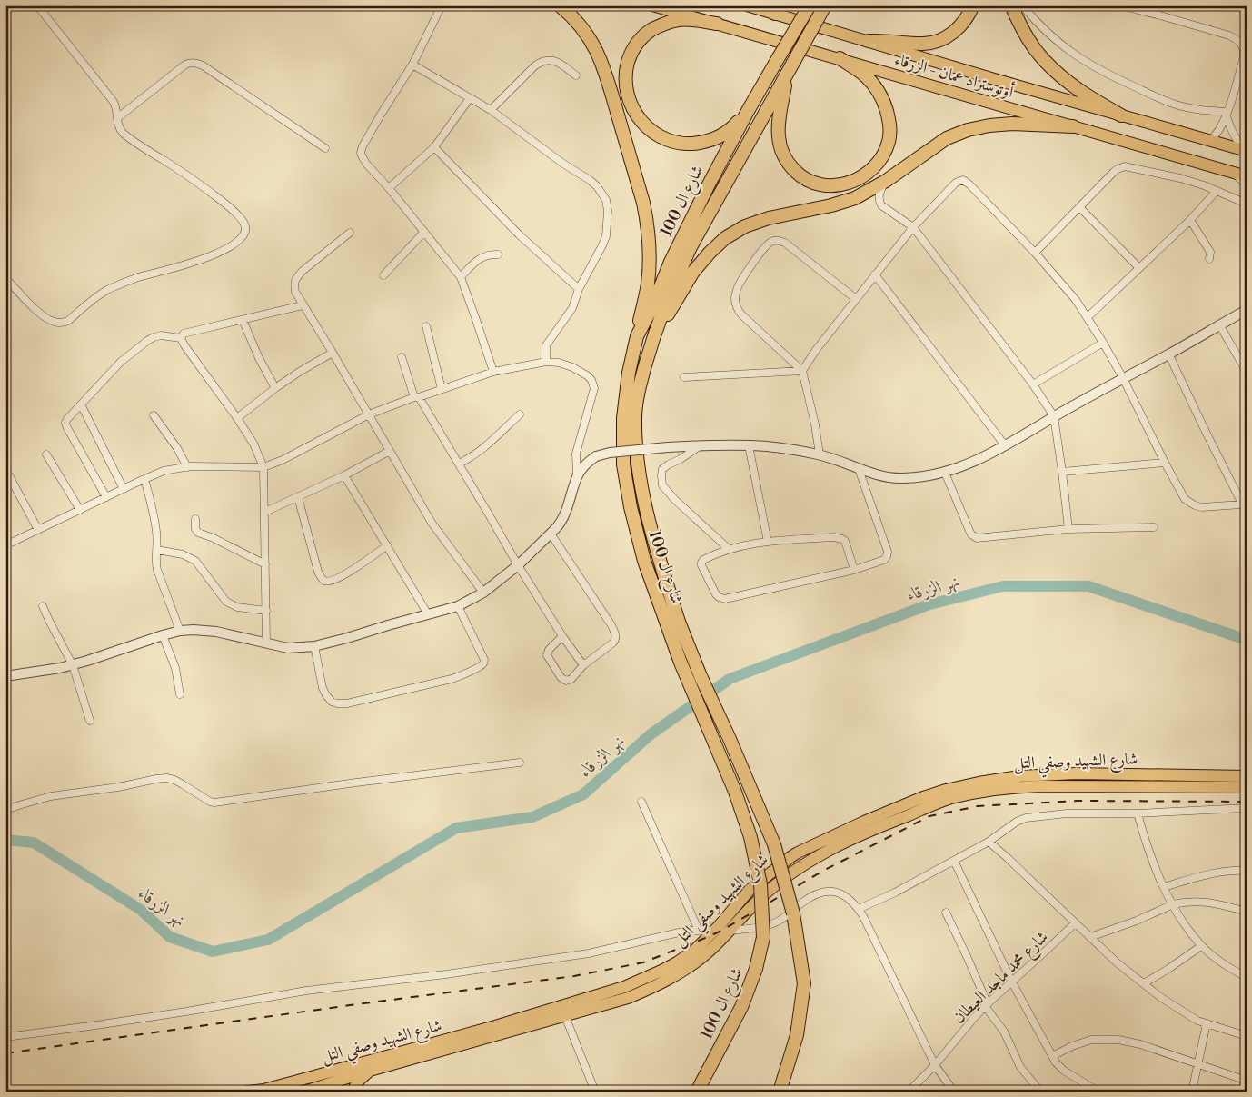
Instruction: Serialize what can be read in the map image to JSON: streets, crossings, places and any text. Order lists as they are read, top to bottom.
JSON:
{
  "streets": {
    "highway": ["شارع ال 100"],
    "main road": ["أوتوستراد عمان - الزرقاء", "شارع الشهيد وصفي التل"],
    "street": ["شارع محمد ماجد العيطان"]
  },
  "water": ["نهر الزرقاء"]
}
